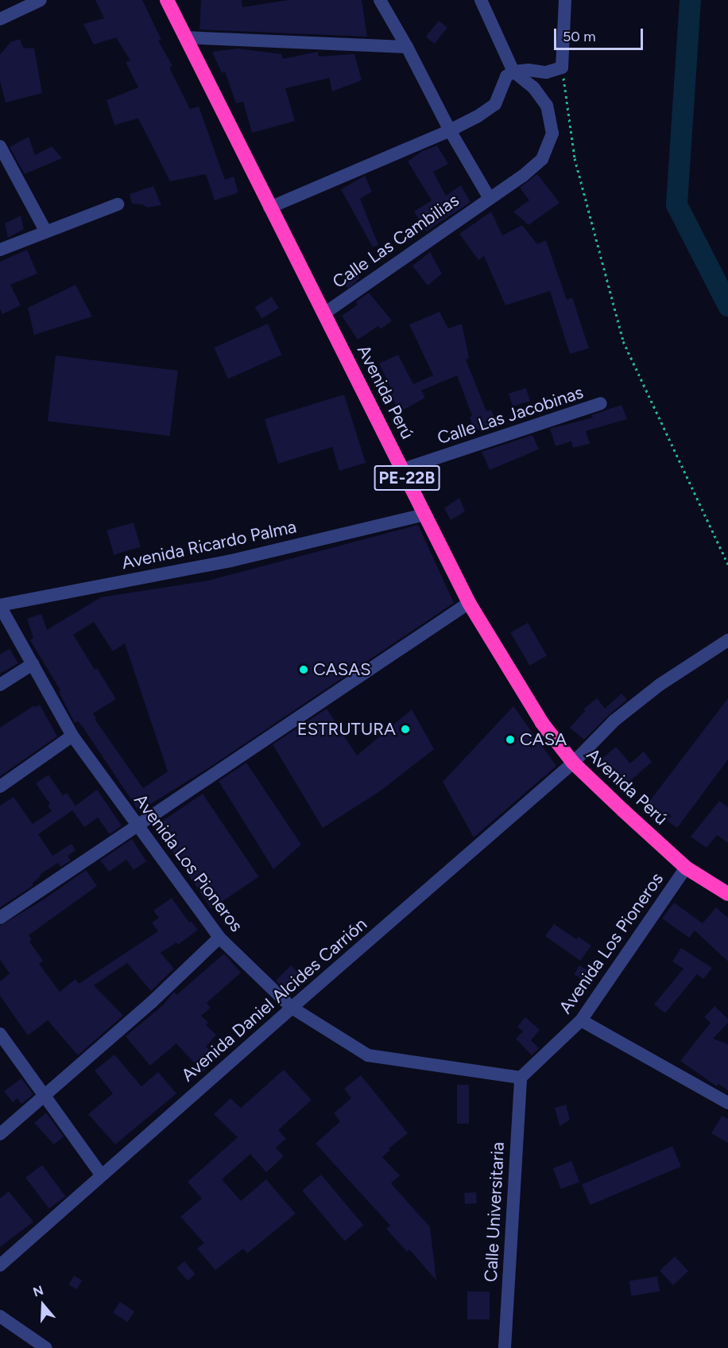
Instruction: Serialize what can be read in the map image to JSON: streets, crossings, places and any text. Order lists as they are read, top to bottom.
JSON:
{
  "streets": {
    "highway": ["Avenida Perú", "PE-22B"],
    "street": [
      "Calle Las Cambilias",
      "Calle Las Jacobinas",
      "Avenida Ricardo Palma",
      "Avenida Los Pioneros",
      "Avenida Daniel Alcides Carrión",
      "Calle Universitaria"
    ]
  },
  "crossings": [
    ["Calle Las Cambilias", "Avenida Perú"],
    ["Avenida Perú", "Calle Las Jacobinas"],
    ["Avenida Perú", "Avenida Ricardo Palma"],
    ["Avenida Perú", "Avenida Los Pioneros"],
    ["Avenida Perú", "Avenida Daniel Alcides Carrión"],
    ["Avenida Ricardo Palma", "Avenida Los Pioneros"],
    ["Avenida Los Pioneros", "Avenida Daniel Alcides Carrión"],
    ["Avenida Los Pioneros", "Calle Universitaria"]
  ],
  "places": ["CASAS", "ESTRUTURA", "CASA"],
  "scale_bar": "50 m",
  "north": "top"
}
